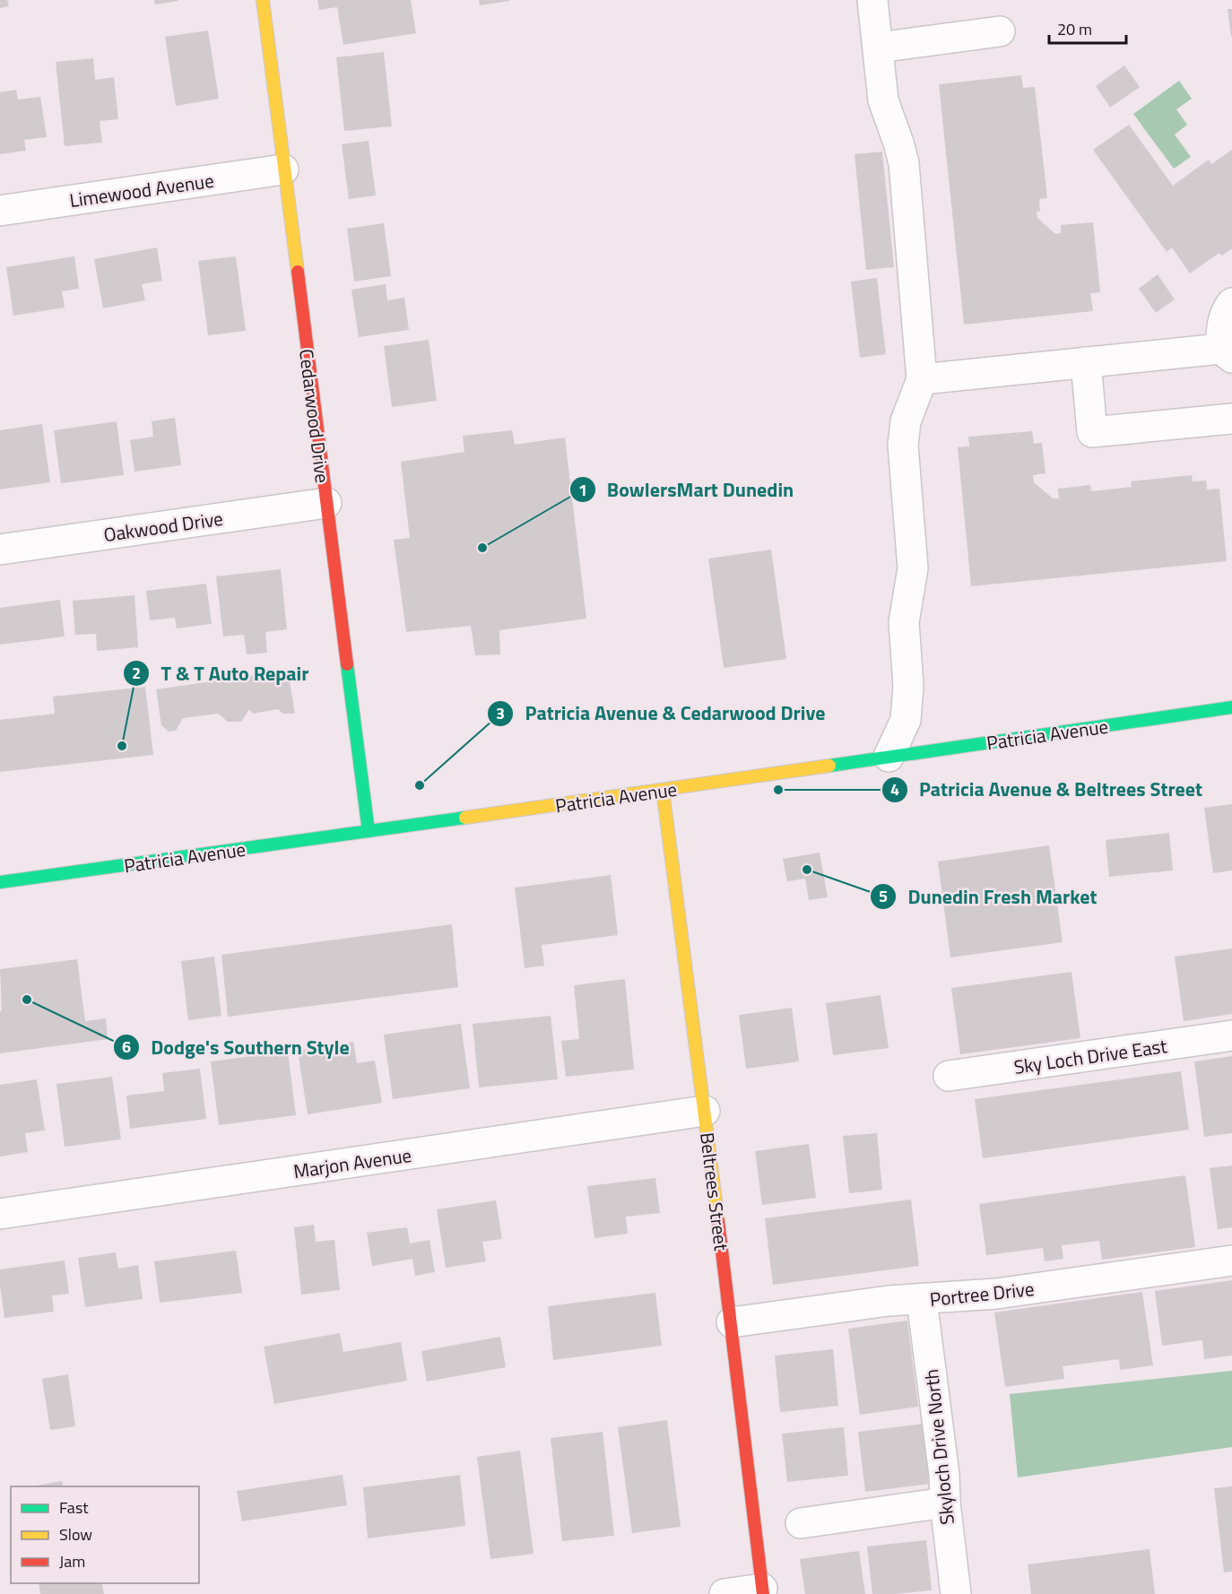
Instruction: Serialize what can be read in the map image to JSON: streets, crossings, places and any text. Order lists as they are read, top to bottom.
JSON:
{
  "streets": {
    "street": [
      "Limewood Avenue",
      "Cedarwood Drive",
      "Oakwood Drive",
      "Patricia Avenue",
      "Sky Loch Drive East",
      "Marjon Avenue",
      "Beltrees Street",
      "Portree Drive",
      "Skyloch Drive North"
    ]
  },
  "crossings": [
    ["Limewood Avenue", "Cedarwood Drive"],
    ["Cedarwood Drive", "Oakwood Drive"],
    ["Cedarwood Drive", "Patricia Avenue"],
    ["Patricia Avenue", "Beltrees Street"],
    ["Marjon Avenue", "Beltrees Street"],
    ["Beltrees Street", "Portree Drive"],
    ["Portree Drive", "Skyloch Drive North"]
  ],
  "places": [
    "BowlersMart Dunedin",
    "T & T Auto Repair",
    "Patricia Avenue & Cedarwood Drive",
    "Patricia Avenue & Beltrees Street",
    "Dunedin Fresh Market",
    "Dodge's Southern Style"
  ],
  "legend": ["Fast", "Slow", "Jam"],
  "scale_bar": "20 m"
}
